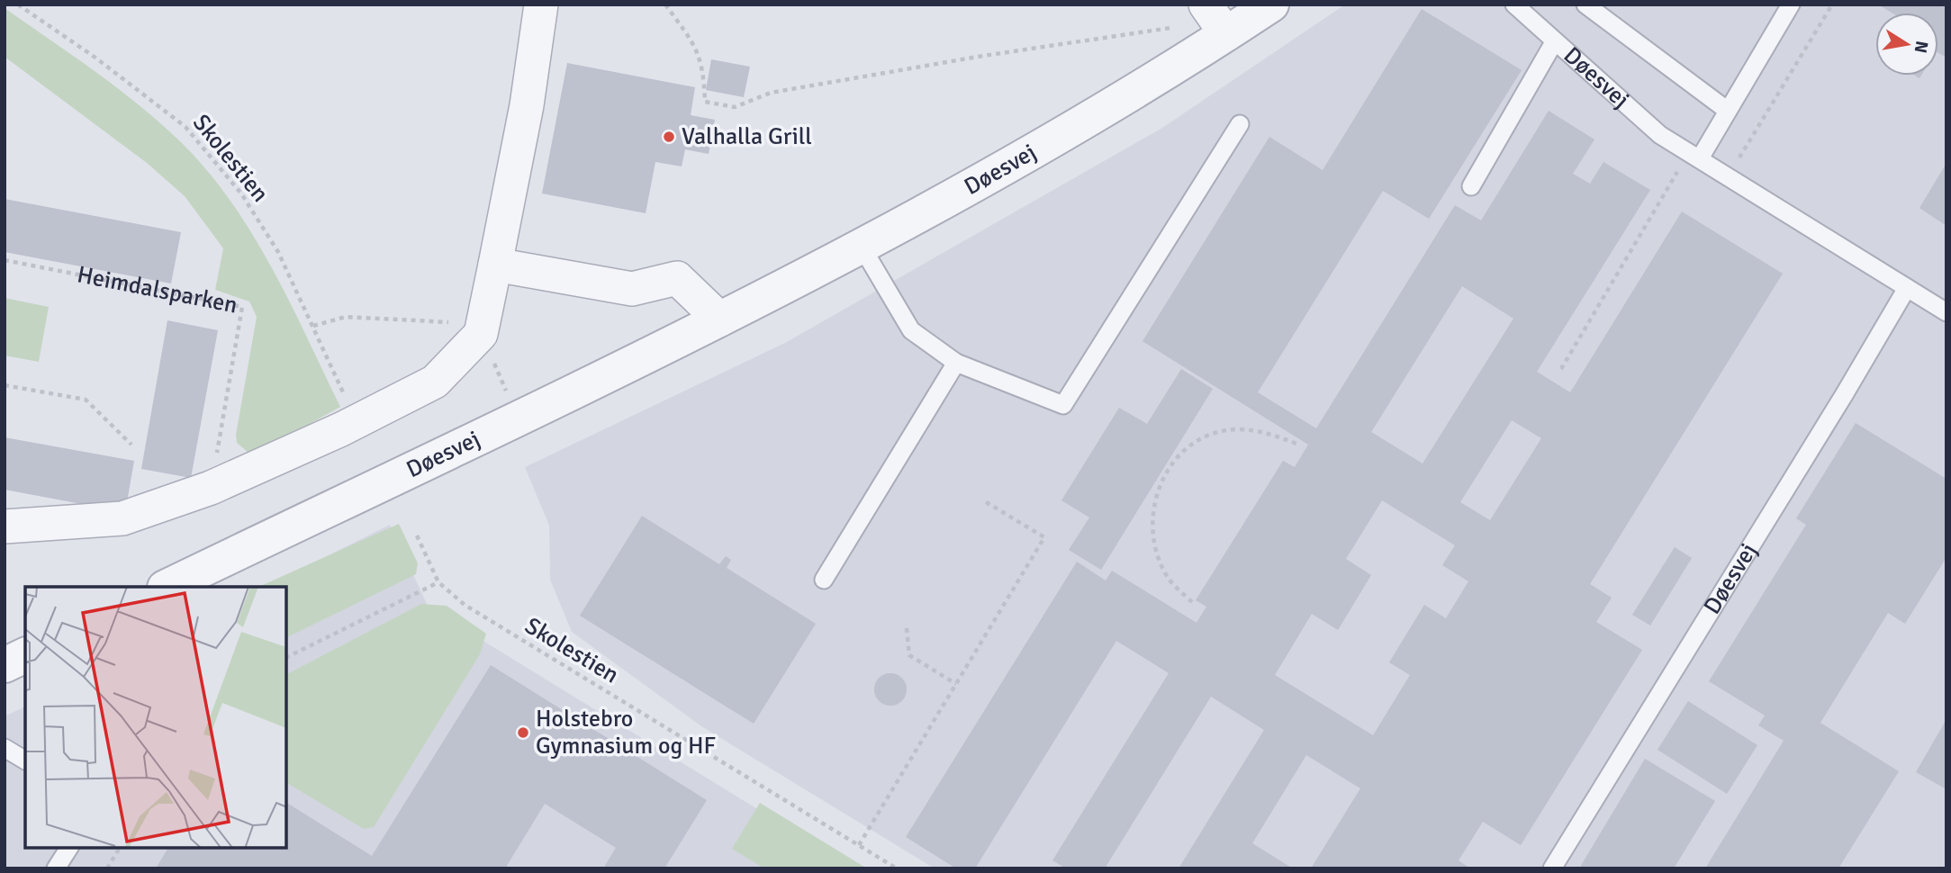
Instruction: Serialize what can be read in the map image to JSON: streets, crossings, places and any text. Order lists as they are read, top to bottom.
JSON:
{
  "streets": {
    "street": ["Døesvej"],
    "path": ["Skolestien", "Heimdalsparken"]
  },
  "places": ["Valhalla Grill", "Holstebro Gymnasium og HF"],
  "north": "right"
}
